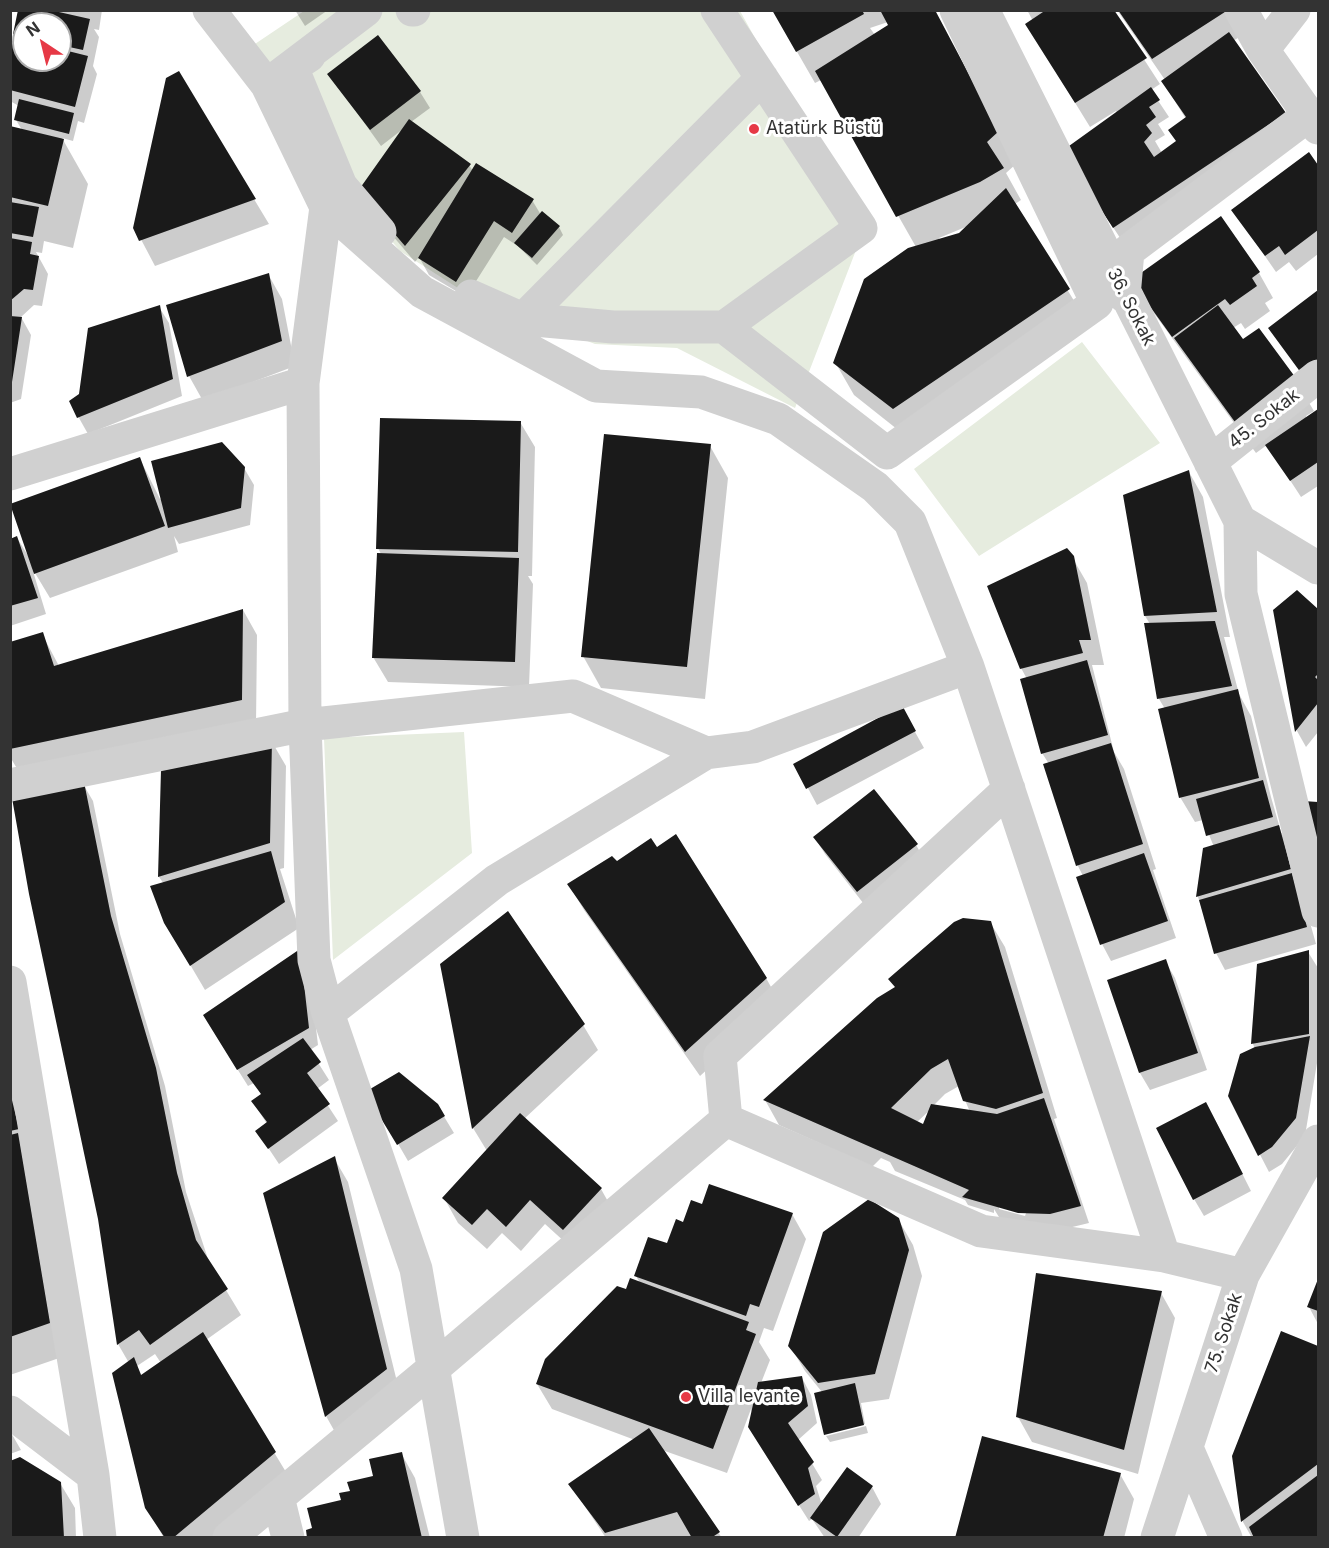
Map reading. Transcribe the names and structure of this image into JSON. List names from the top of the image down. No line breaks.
{"streets":{"street":["36. Sokak","45. Sokak","75. Sokak"]},"crossings":[["36. Sokak","45. Sokak"]],"places":["Atatürk Büstü","Villa levante"],"north":"top left"}
